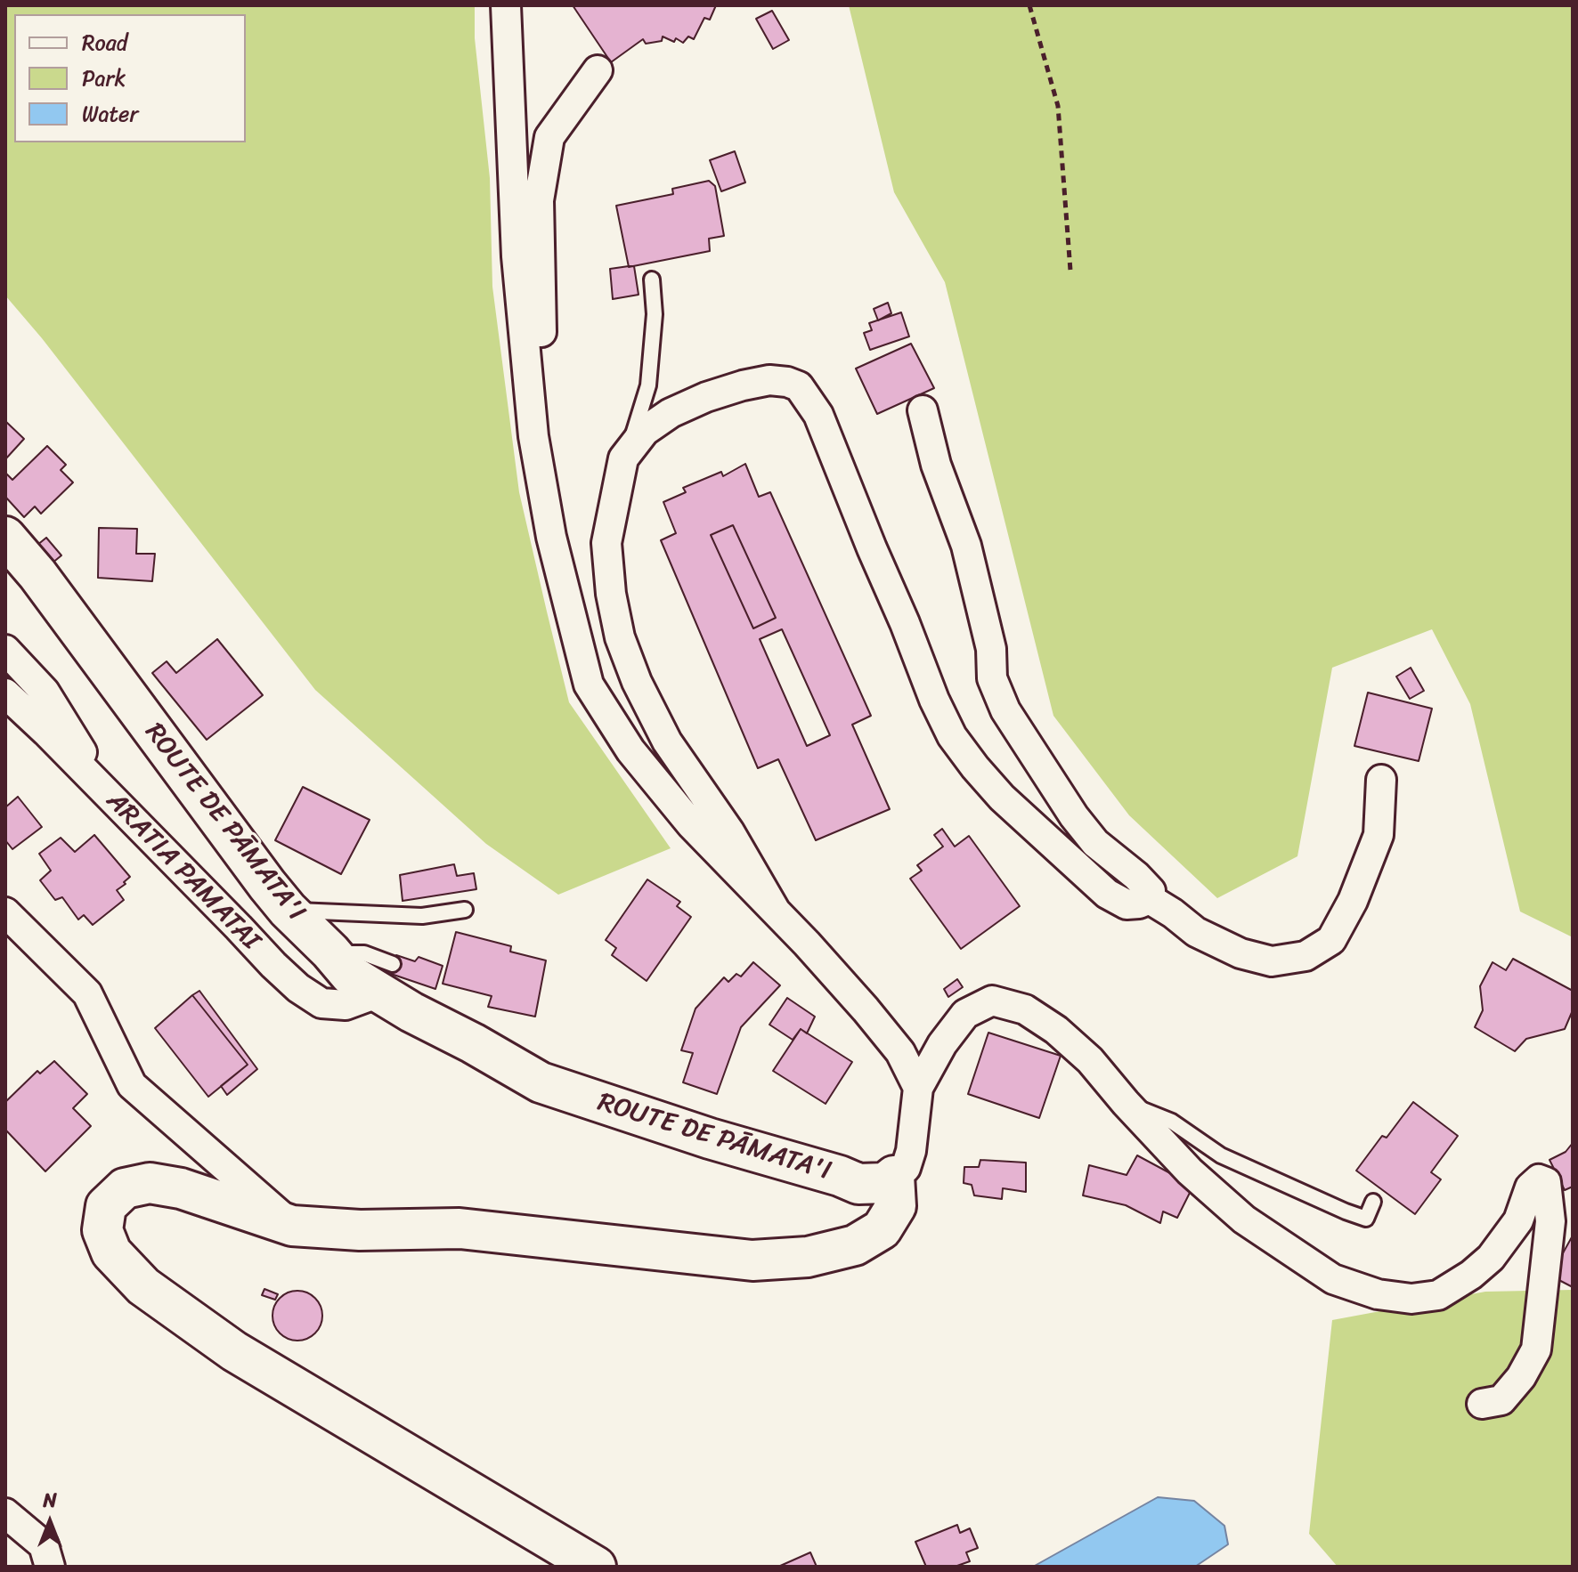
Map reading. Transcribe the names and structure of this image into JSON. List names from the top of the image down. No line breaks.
{"streets":{"street":["ROUTE DE PĀMATA'I","ARATIA PAMATAI"]},"crossings":[["ROUTE DE PĀMATA'I","ARATIA PAMATAI"]],"legend":["Road","Park","Water"],"north":"top"}
